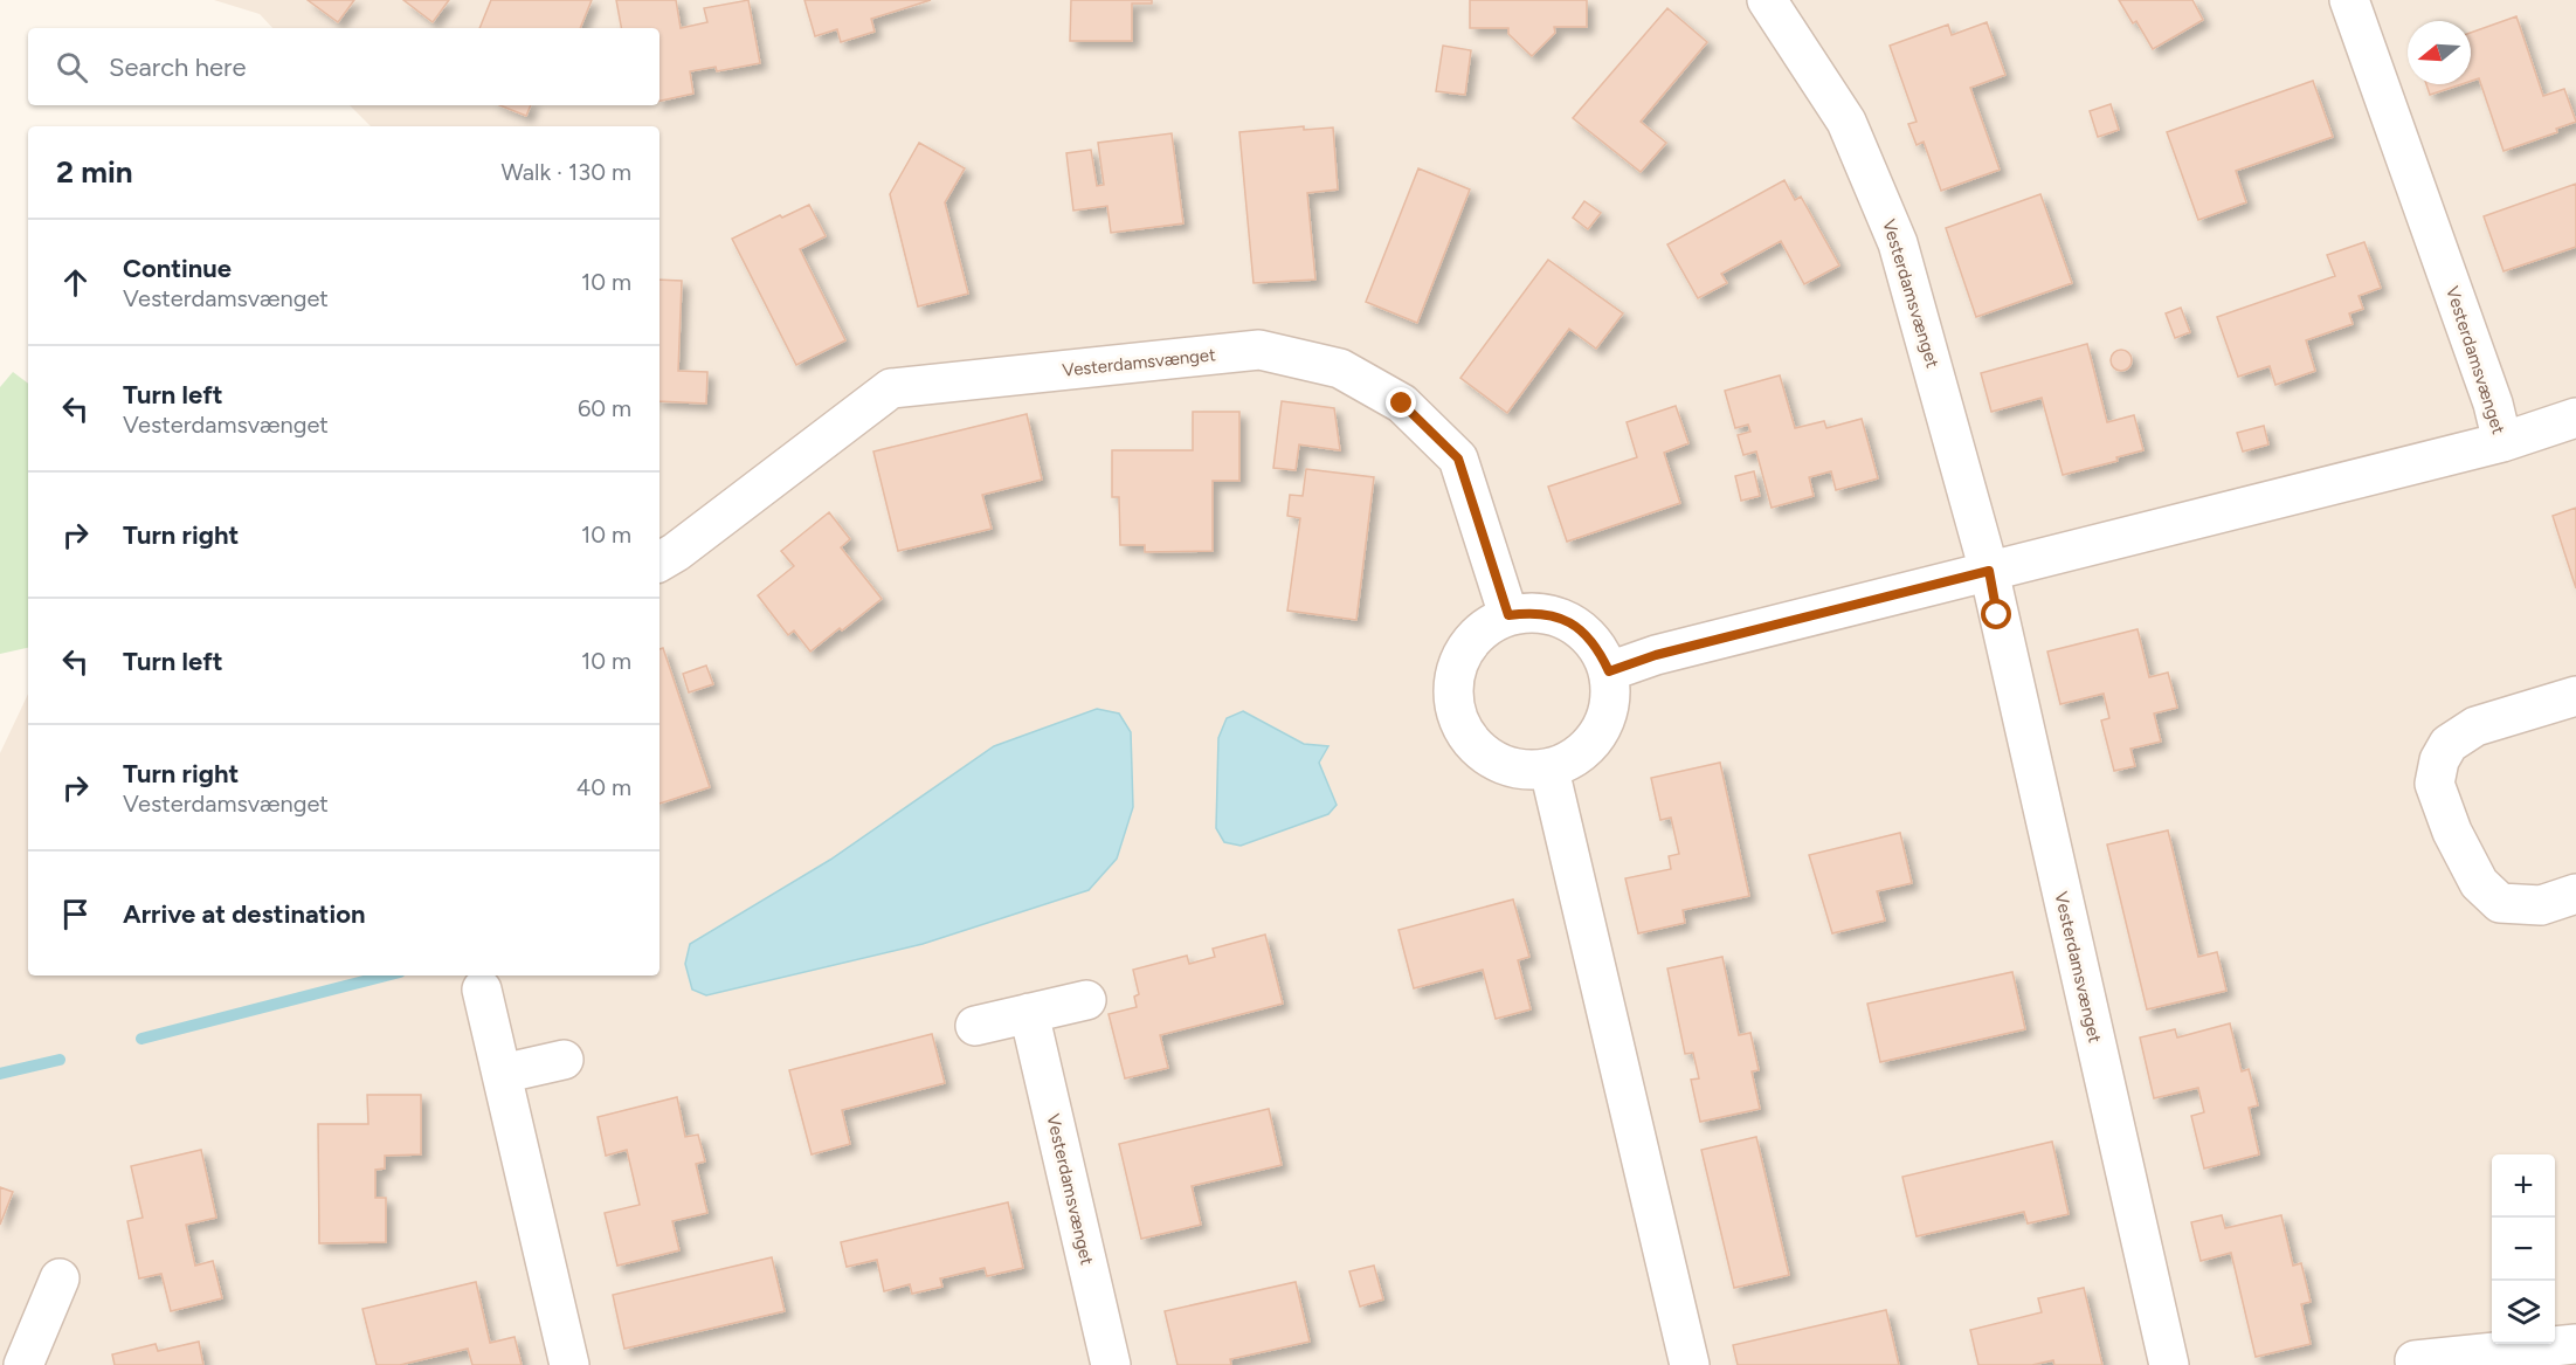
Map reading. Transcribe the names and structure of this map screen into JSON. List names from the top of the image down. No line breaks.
{"streets":{"street":["Vesterdamsvænget"]},"north":"left","page":{"search":"Search here","heading":["2 min","Walk · 130 m"],"list":[["Continue","Vesterdamsvænget","10 m"],["Turn left","Vesterdamsvænget","60 m"],["Turn right","10 m"],["Turn left","10 m"],["Turn right","Vesterdamsvænget","40 m"],"Arrive at destination"],"map_buttons":["+","−"]}}
